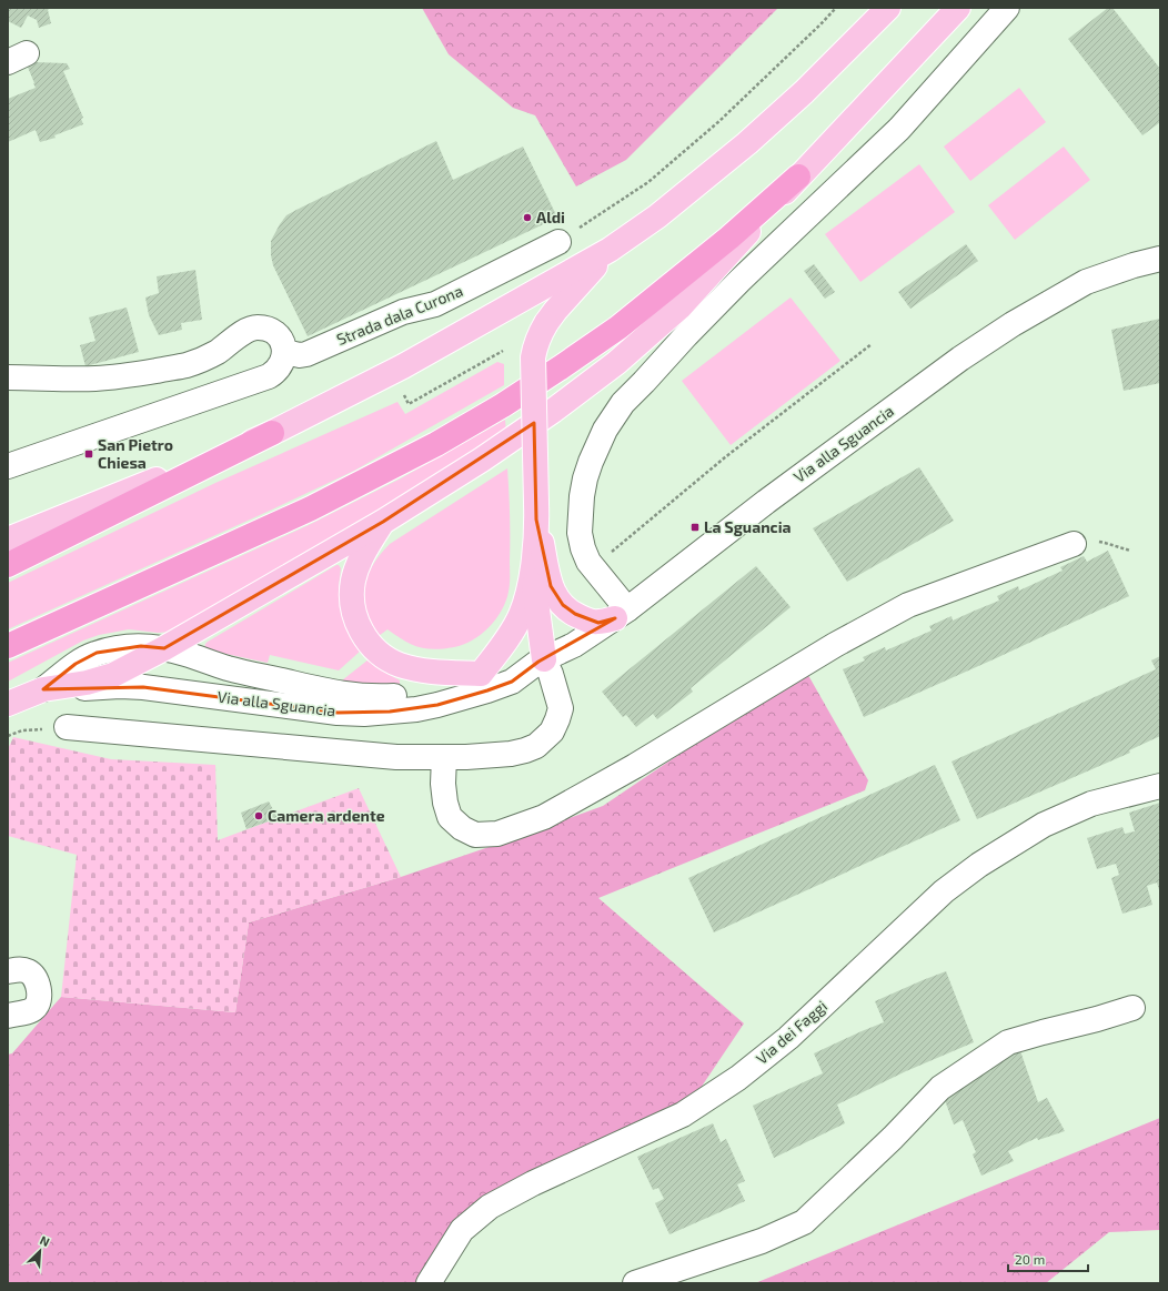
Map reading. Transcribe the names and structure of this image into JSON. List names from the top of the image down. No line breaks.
{"streets":{"main road":["Via alla Sguancia"],"street":["Strada dala Curona","Via dei Faggi"]},"places":{"other":["Aldi","Camera ardente"],"transit":["San Pietro Chiesa","La Sguancia"]},"scale_bar":"20 m","north":"top right"}
